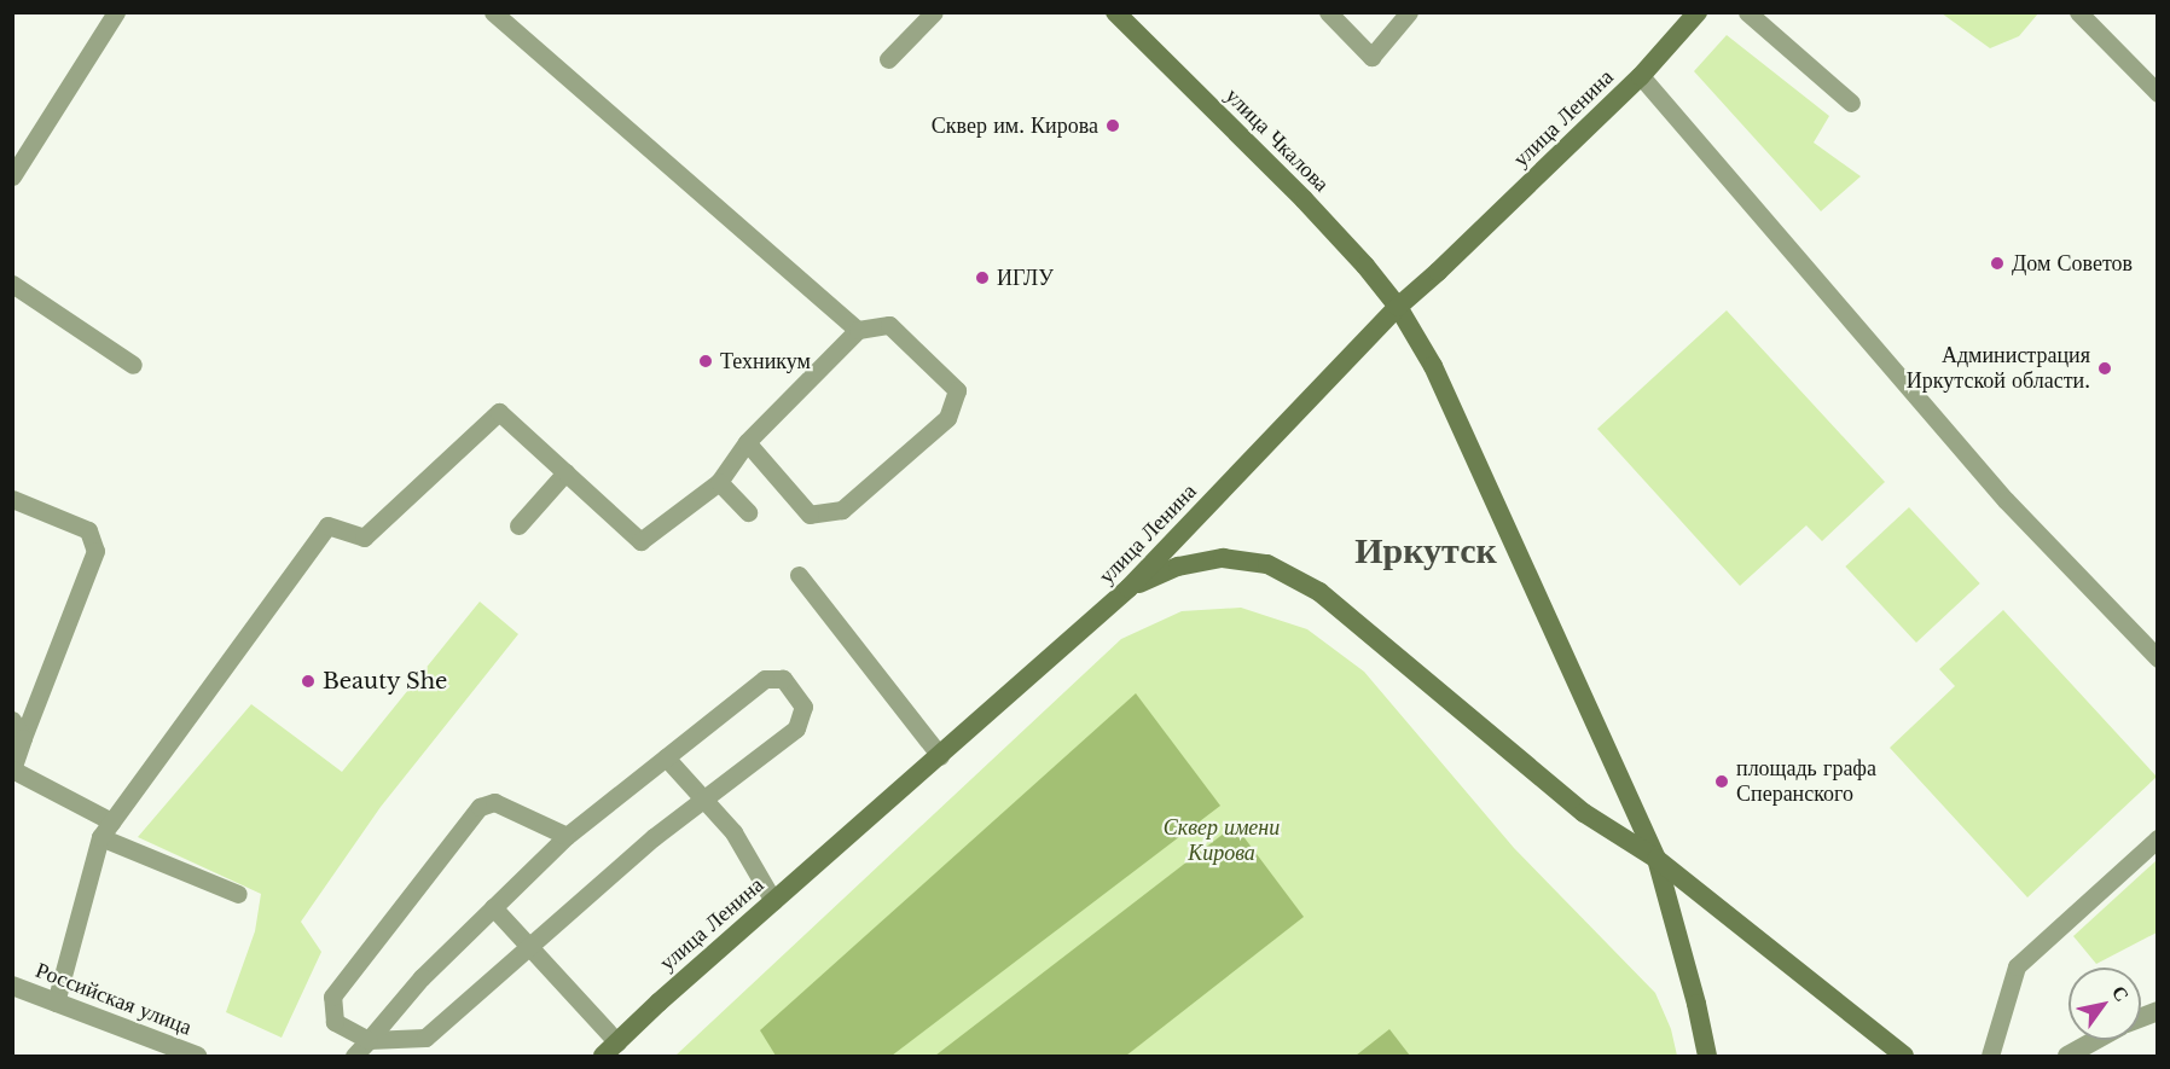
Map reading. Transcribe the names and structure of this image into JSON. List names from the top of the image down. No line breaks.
{"streets":{"main road":["улица Ленина","улица Чкалова"],"street":["Российская улица"]},"crossings":[["улица Ленина","улица Чкалова"]],"districts":["Иркутск"],"parks":["Сквер имени Кирова"],"places":["Сквер им. Кирова","Дом Советов","ИГЛУ","Техникум","Администрация Иркутской области.","Beauty She","площадь графа Сперанского"],"north":"top right"}
